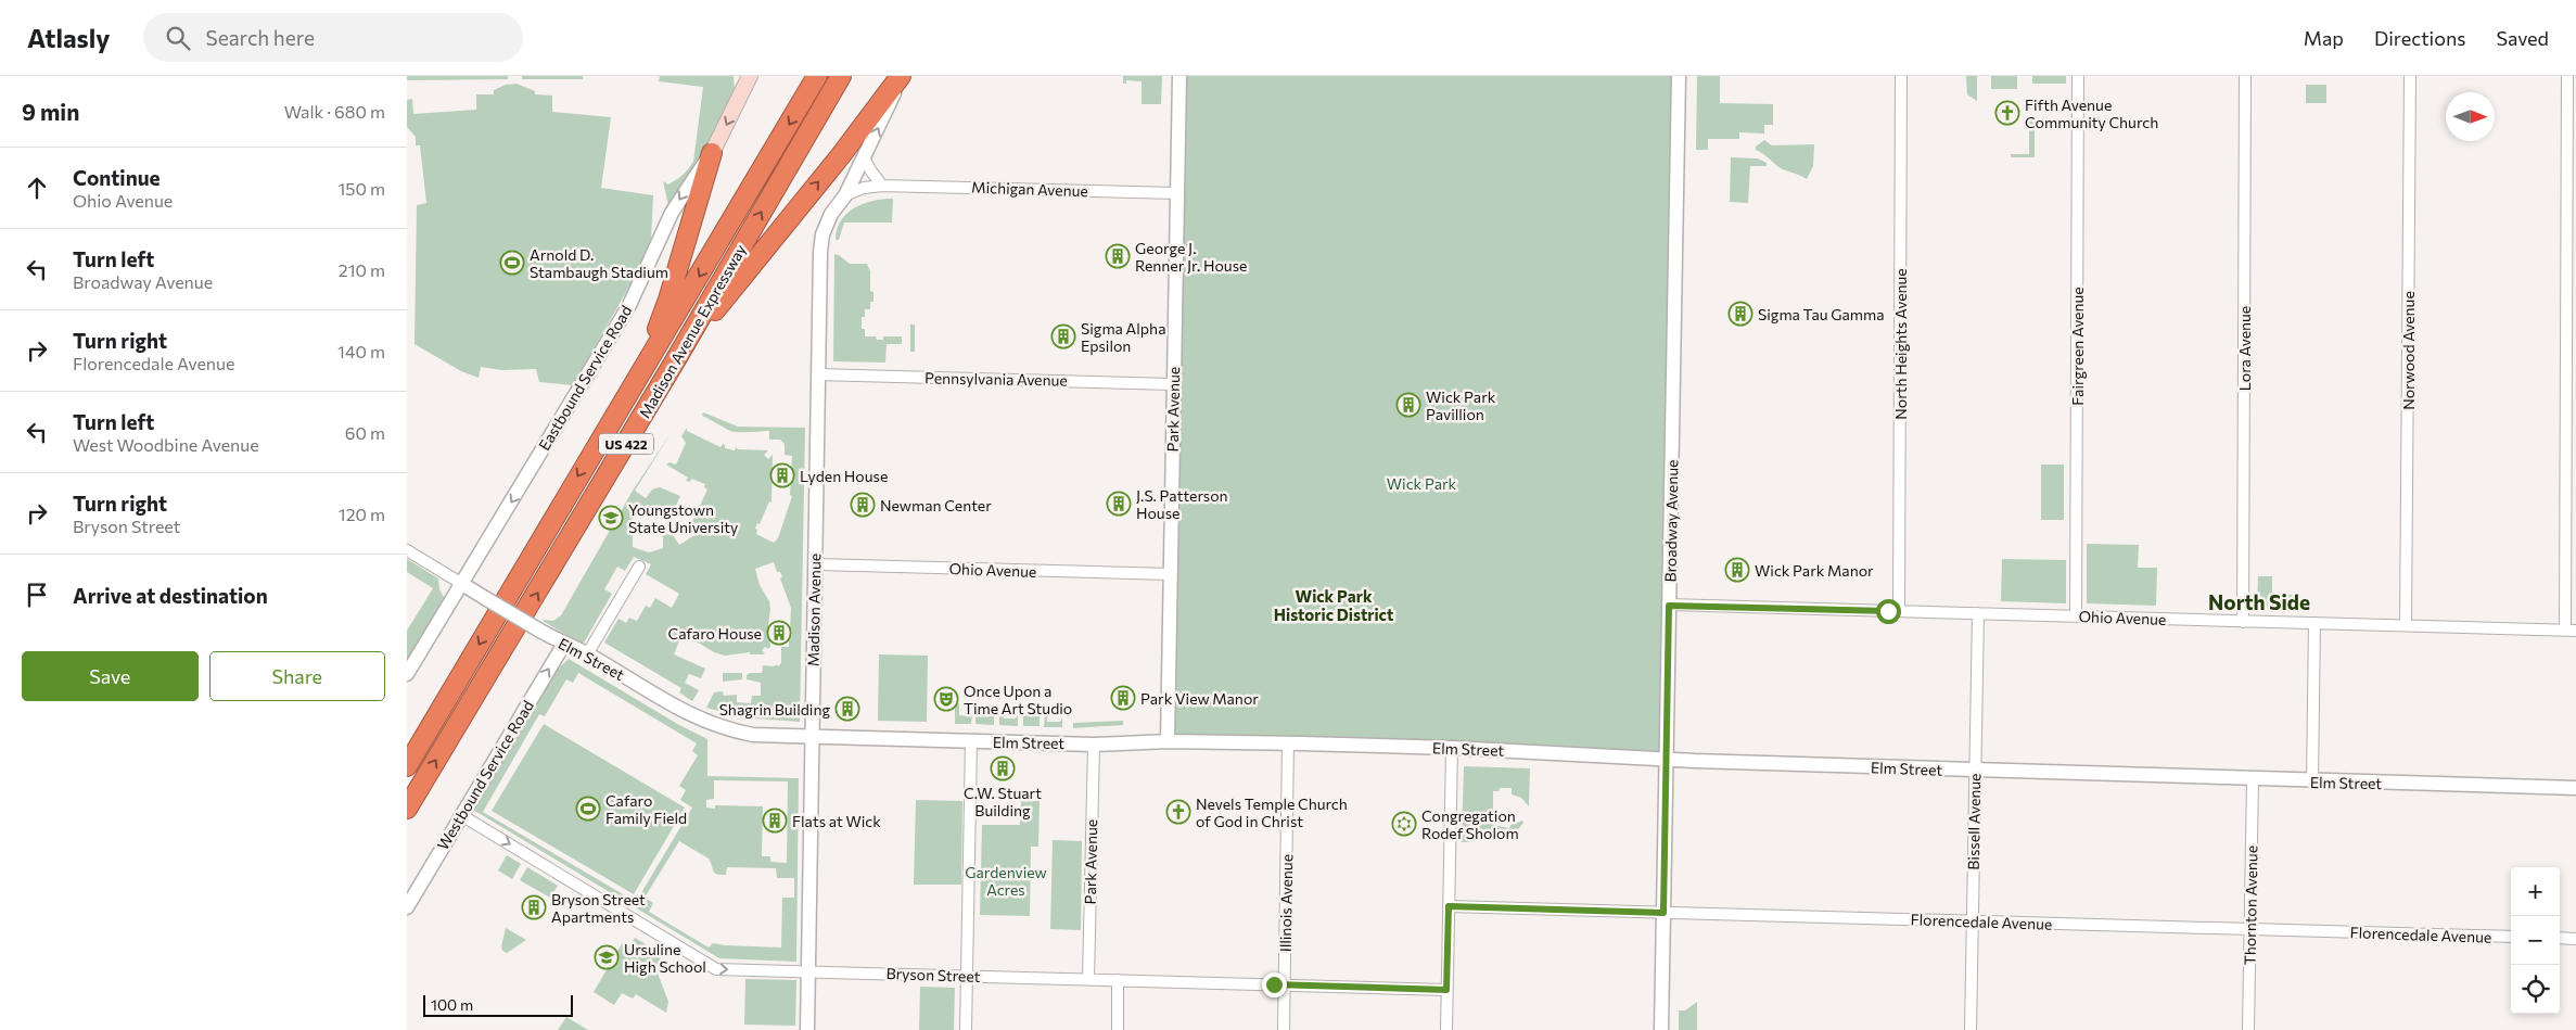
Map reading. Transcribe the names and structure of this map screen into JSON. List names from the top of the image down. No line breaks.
{"streets":{"highway":["Madison Avenue Expressway","US 422"],"main road":["Eastbound Service Road"],"street":["Michigan Avenue","North Heights Avenue","Fairgreen Avenue","Lora Avenue","Norwood Avenue","Pennsylvania Avenue","Park Avenue","Broadway Avenue","Ohio Avenue","Madison Avenue","Elm Street","Westbound Service Road","Bissell Avenue","Illinois Avenue","Thornton Avenue","Florencedale Avenue","Bryson Street"]},"crossings":[["Michigan Avenue","Park Avenue"],["Michigan Avenue","Madison Avenue"],["North Heights Avenue","Ohio Avenue"],["Fairgreen Avenue","Ohio Avenue"],["Lora Avenue","Ohio Avenue"],["Norwood Avenue","Ohio Avenue"],["Eastbound Service Road","Elm Street"],["Pennsylvania Avenue","Park Avenue"],["Pennsylvania Avenue","Madison Avenue"],["Park Avenue","Ohio Avenue"],["Park Avenue","Elm Street"],["Park Avenue","Bryson Street"],["Broadway Avenue","Ohio Avenue"],["Broadway Avenue","Elm Street"],["Broadway Avenue","Florencedale Avenue"],["Ohio Avenue","Madison Avenue"],["Ohio Avenue","Bissell Avenue"],["Madison Avenue","Elm Street"],["Madison Avenue","Bryson Street"],["Elm Street","Westbound Service Road"],["Elm Street","Bissell Avenue"],["Elm Street","Illinois Avenue"],["Elm Street","Thornton Avenue"],["Westbound Service Road","Bryson Street"],["Bissell Avenue","Florencedale Avenue"],["Illinois Avenue","Bryson Street"],["Thornton Avenue","Florencedale Avenue"]],"one_way":["Eastbound Service Road","Westbound Service Road","Bryson Street"],"districts":["Wick Park Historic District","North Side"],"parks":["Wick Park","Gardenview Acres"],"places":{"church":["Fifth Avenue Community Church","Nevels Temple Church of God in Christ"],"building":["George J. Renner Jr. House","Sigma Tau Gamma","Sigma Alpha Epsilon","Wick Park Pavillion","Lyden House","J.S. Patterson House","Newman Center","Wick Park Manor","Cafaro House","Park View Manor","Shagrin Building","C.W. Stuart Building","Flats at Wick","Bryson Street Apartments"],"sports":["Arnold D. Stambaugh Stadium","Cafaro Family Field"],"school or university":["Youngstown State University","Ursuline High School"],"theatre":["Once Upon a Time Art Studio"],"synagogue":["Congregation Rodef Sholom"]},"scale_bar":"100 m","north":"right","page":{"header":"Atlasly","search":"Search here","nav":["Map","Directions","Saved"],"heading":["9 min","Walk · 680 m"],"list":[["Continue","Ohio Avenue","150 m"],["Turn left","Broadway Avenue","210 m"],["Turn right","Florencedale Avenue","140 m"],["Turn left","West Woodbine Avenue","60 m"],["Turn right","Bryson Street","120 m"],"Arrive at destination"],"buttons":["Save","Share"],"map_buttons":["+","−"],"scale":"100 m"}}
